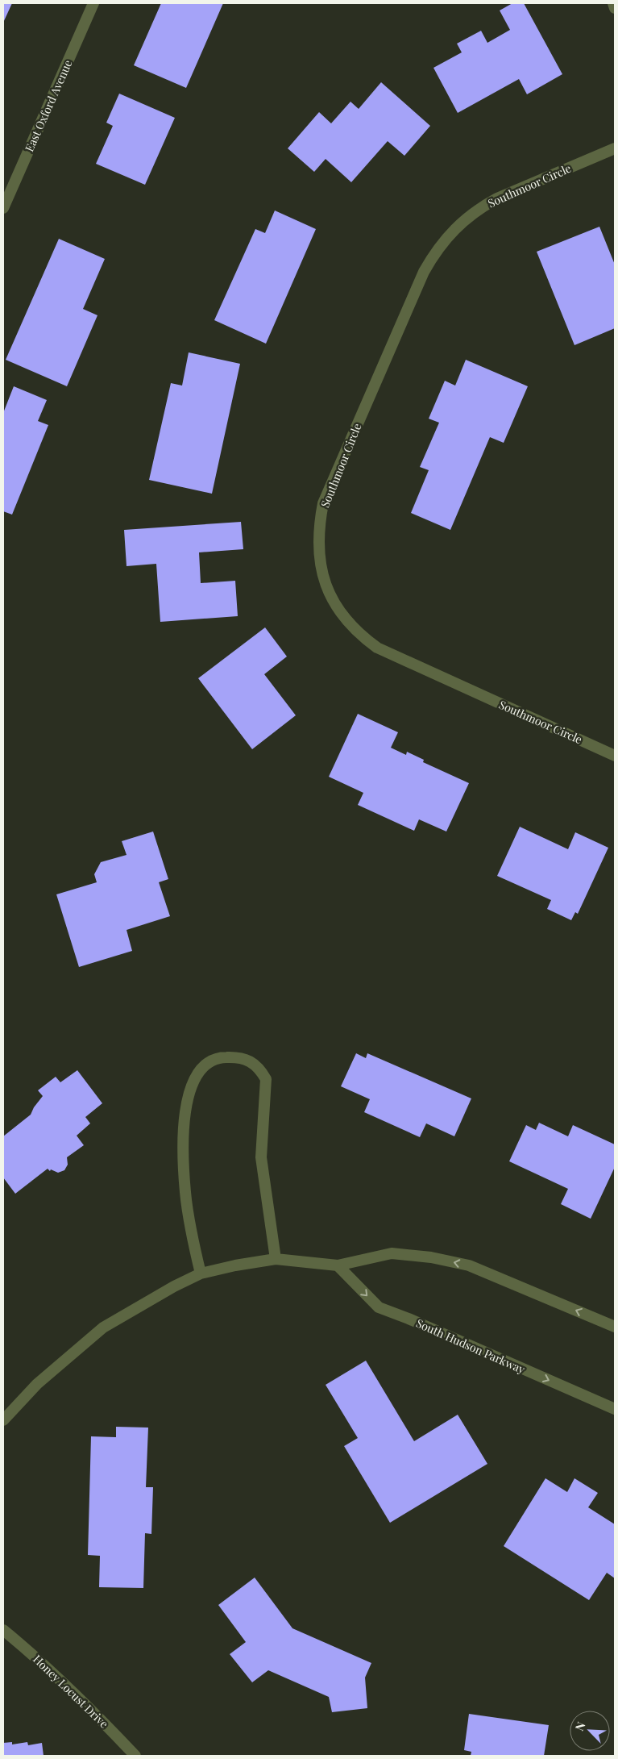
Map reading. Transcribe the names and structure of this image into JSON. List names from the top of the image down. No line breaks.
{"streets":{"street":["East Oxford Avenue","Southmoor Circle","South Hudson Parkway","Honey Locust Drive"]},"north":"top left"}
